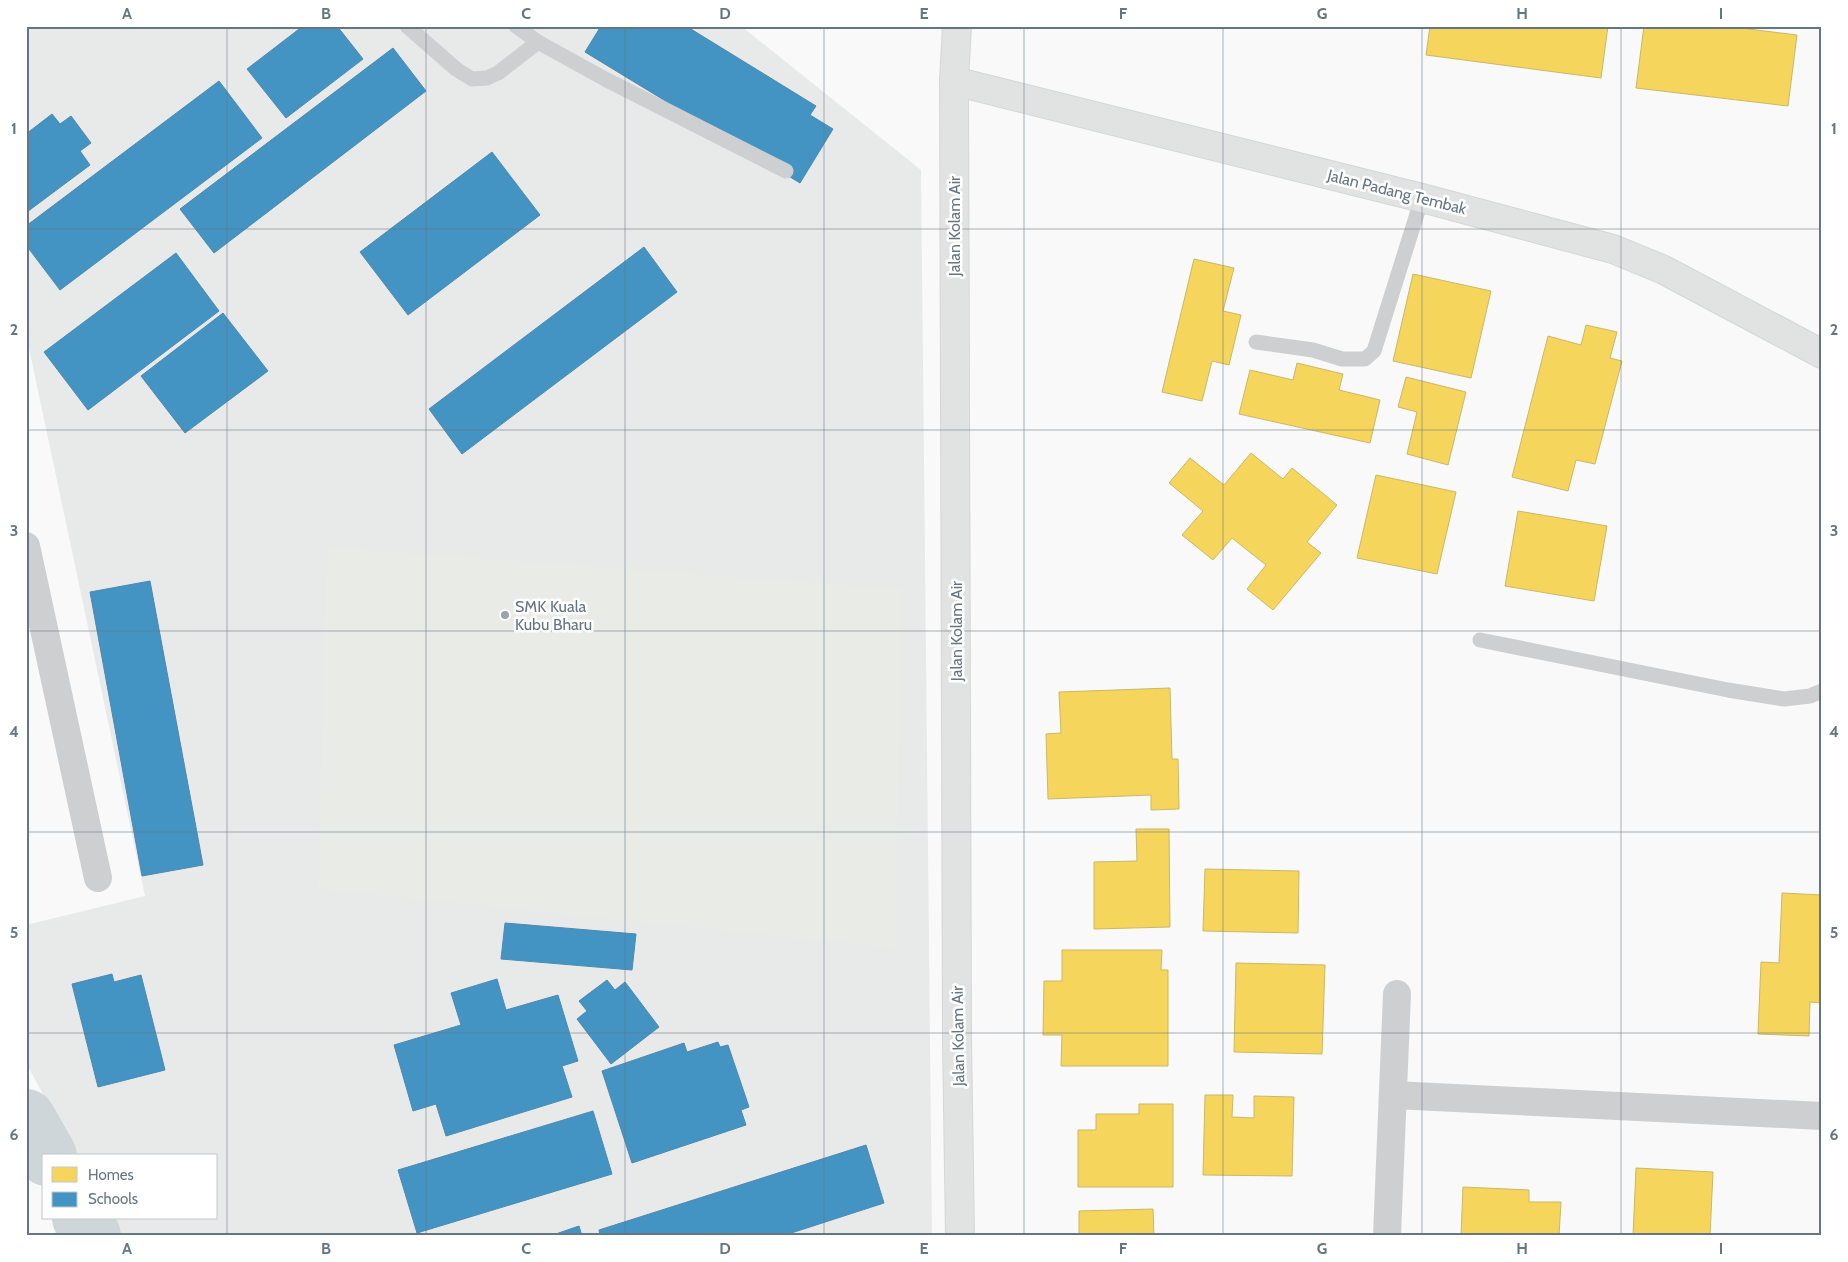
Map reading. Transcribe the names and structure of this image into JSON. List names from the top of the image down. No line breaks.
{"streets":{"street":["Jalan Padang Tembak","Jalan Kolam Air"]},"crossings":[["Jalan Padang Tembak","Jalan Kolam Air"]],"places":["SMK Kuala Kubu Bharu"],"legend":["Homes","Schools"],"grid":{"columns":["A","B","C","D","E","F","G","H","I"],"rows":["1","2","3","4","5","6"]}}
